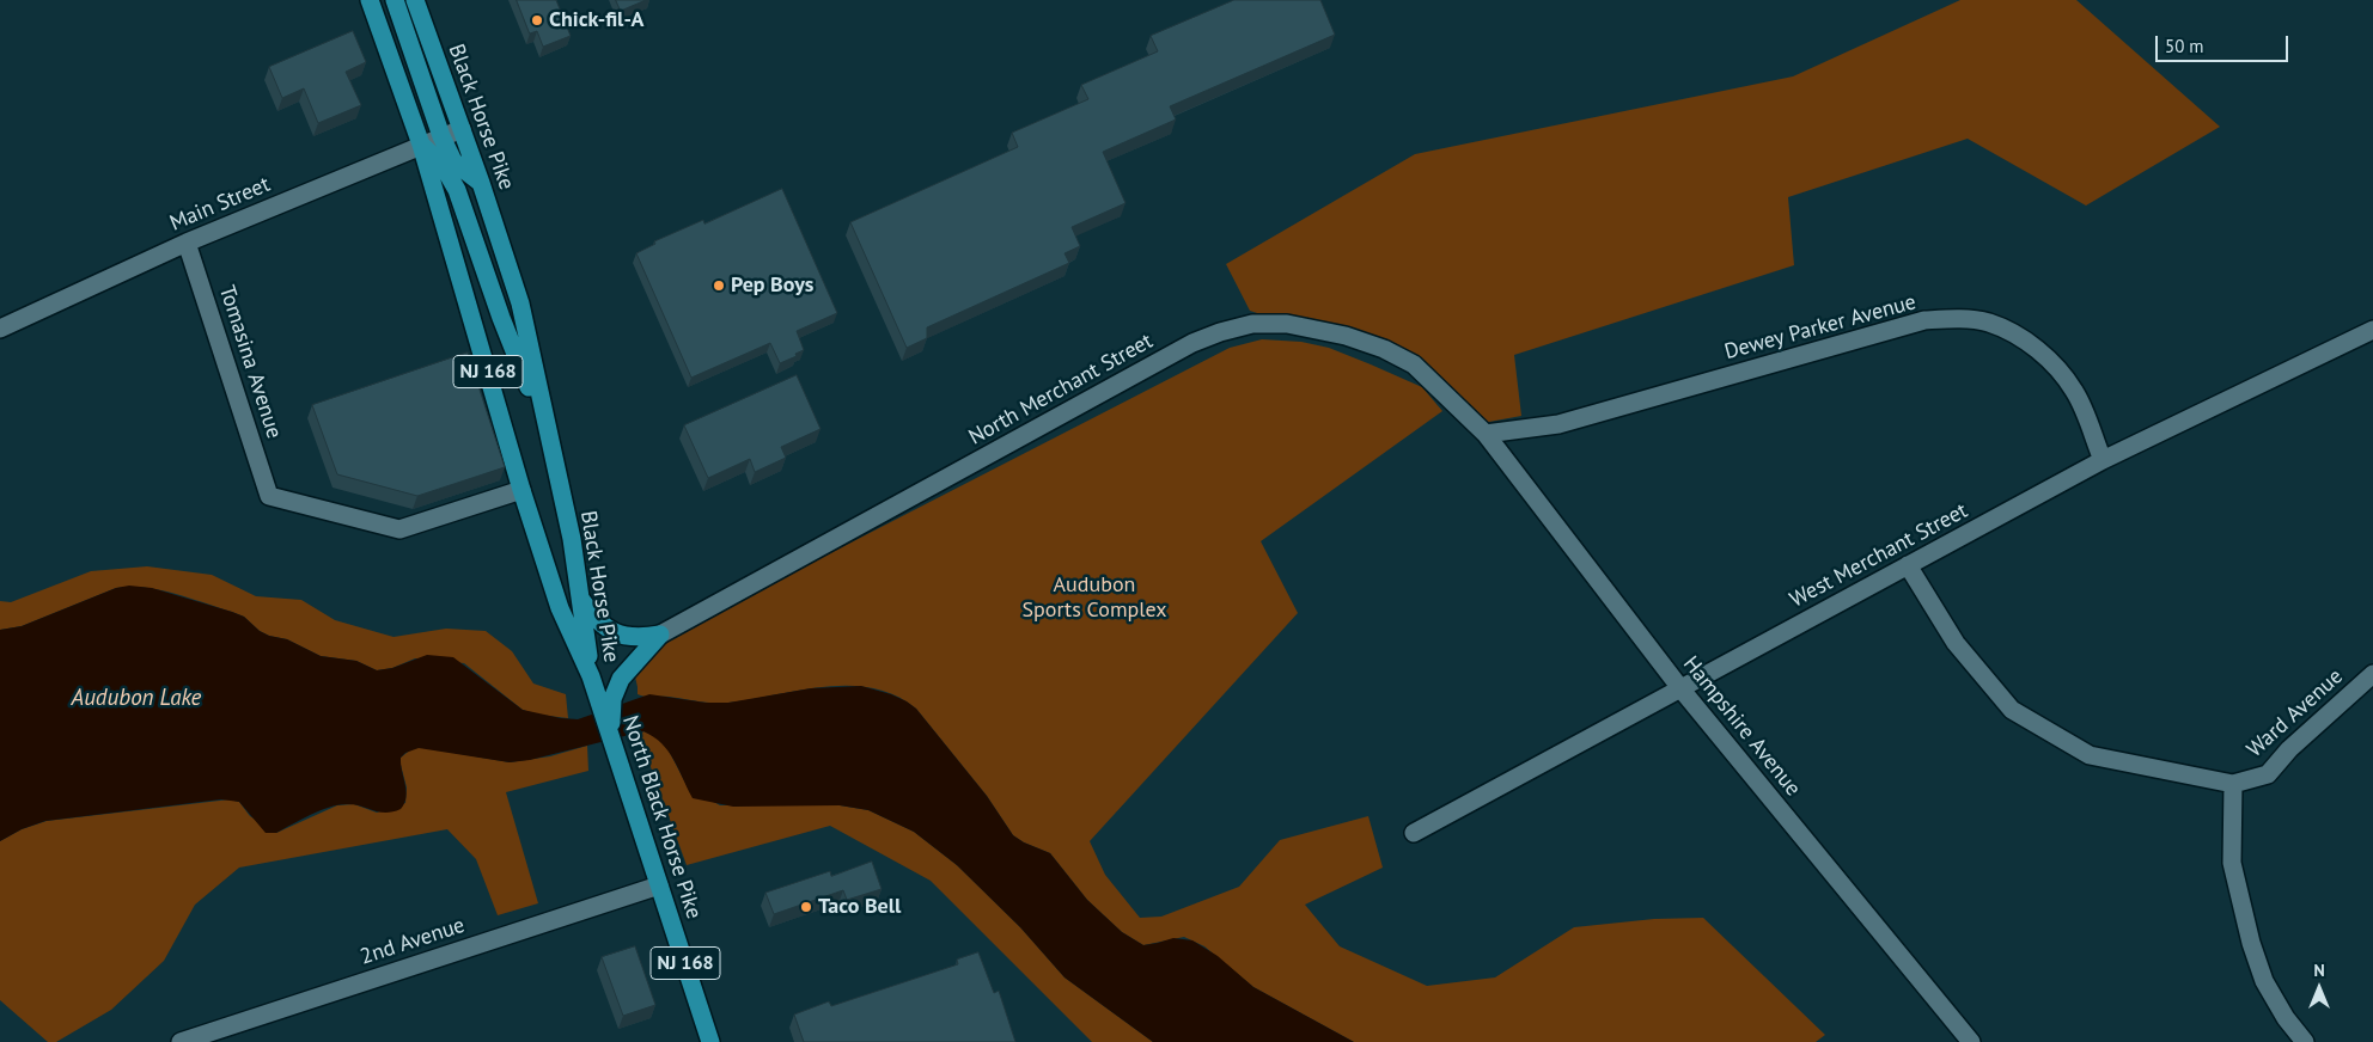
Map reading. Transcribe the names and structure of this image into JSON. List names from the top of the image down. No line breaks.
{"streets":{"main road":["Black Horse Pike","NJ 168","North Black Horse Pike"],"street":["Main Street","Dewey Parker Avenue","Tomasina Avenue","North Merchant Street","West Merchant Street","Ward Avenue","Hampshire Avenue","2nd Avenue"]},"crossings":[["Black Horse Pike","Main Street"],["Black Horse Pike","Tomasina Avenue"],["Black Horse Pike","North Black Horse Pike"],["Main Street","Tomasina Avenue"],["Dewey Parker Avenue","North Merchant Street"],["Dewey Parker Avenue","West Merchant Street"],["Dewey Parker Avenue","Hampshire Avenue"],["North Merchant Street","Hampshire Avenue"],["West Merchant Street","Hampshire Avenue"],["North Black Horse Pike","2nd Avenue"]],"water":["Audubon Lake"],"parks":["Audubon Sports Complex"],"places":["Chick-fil-A","Pep Boys","Taco Bell"],"scale_bar":"50 m","north":"top"}
